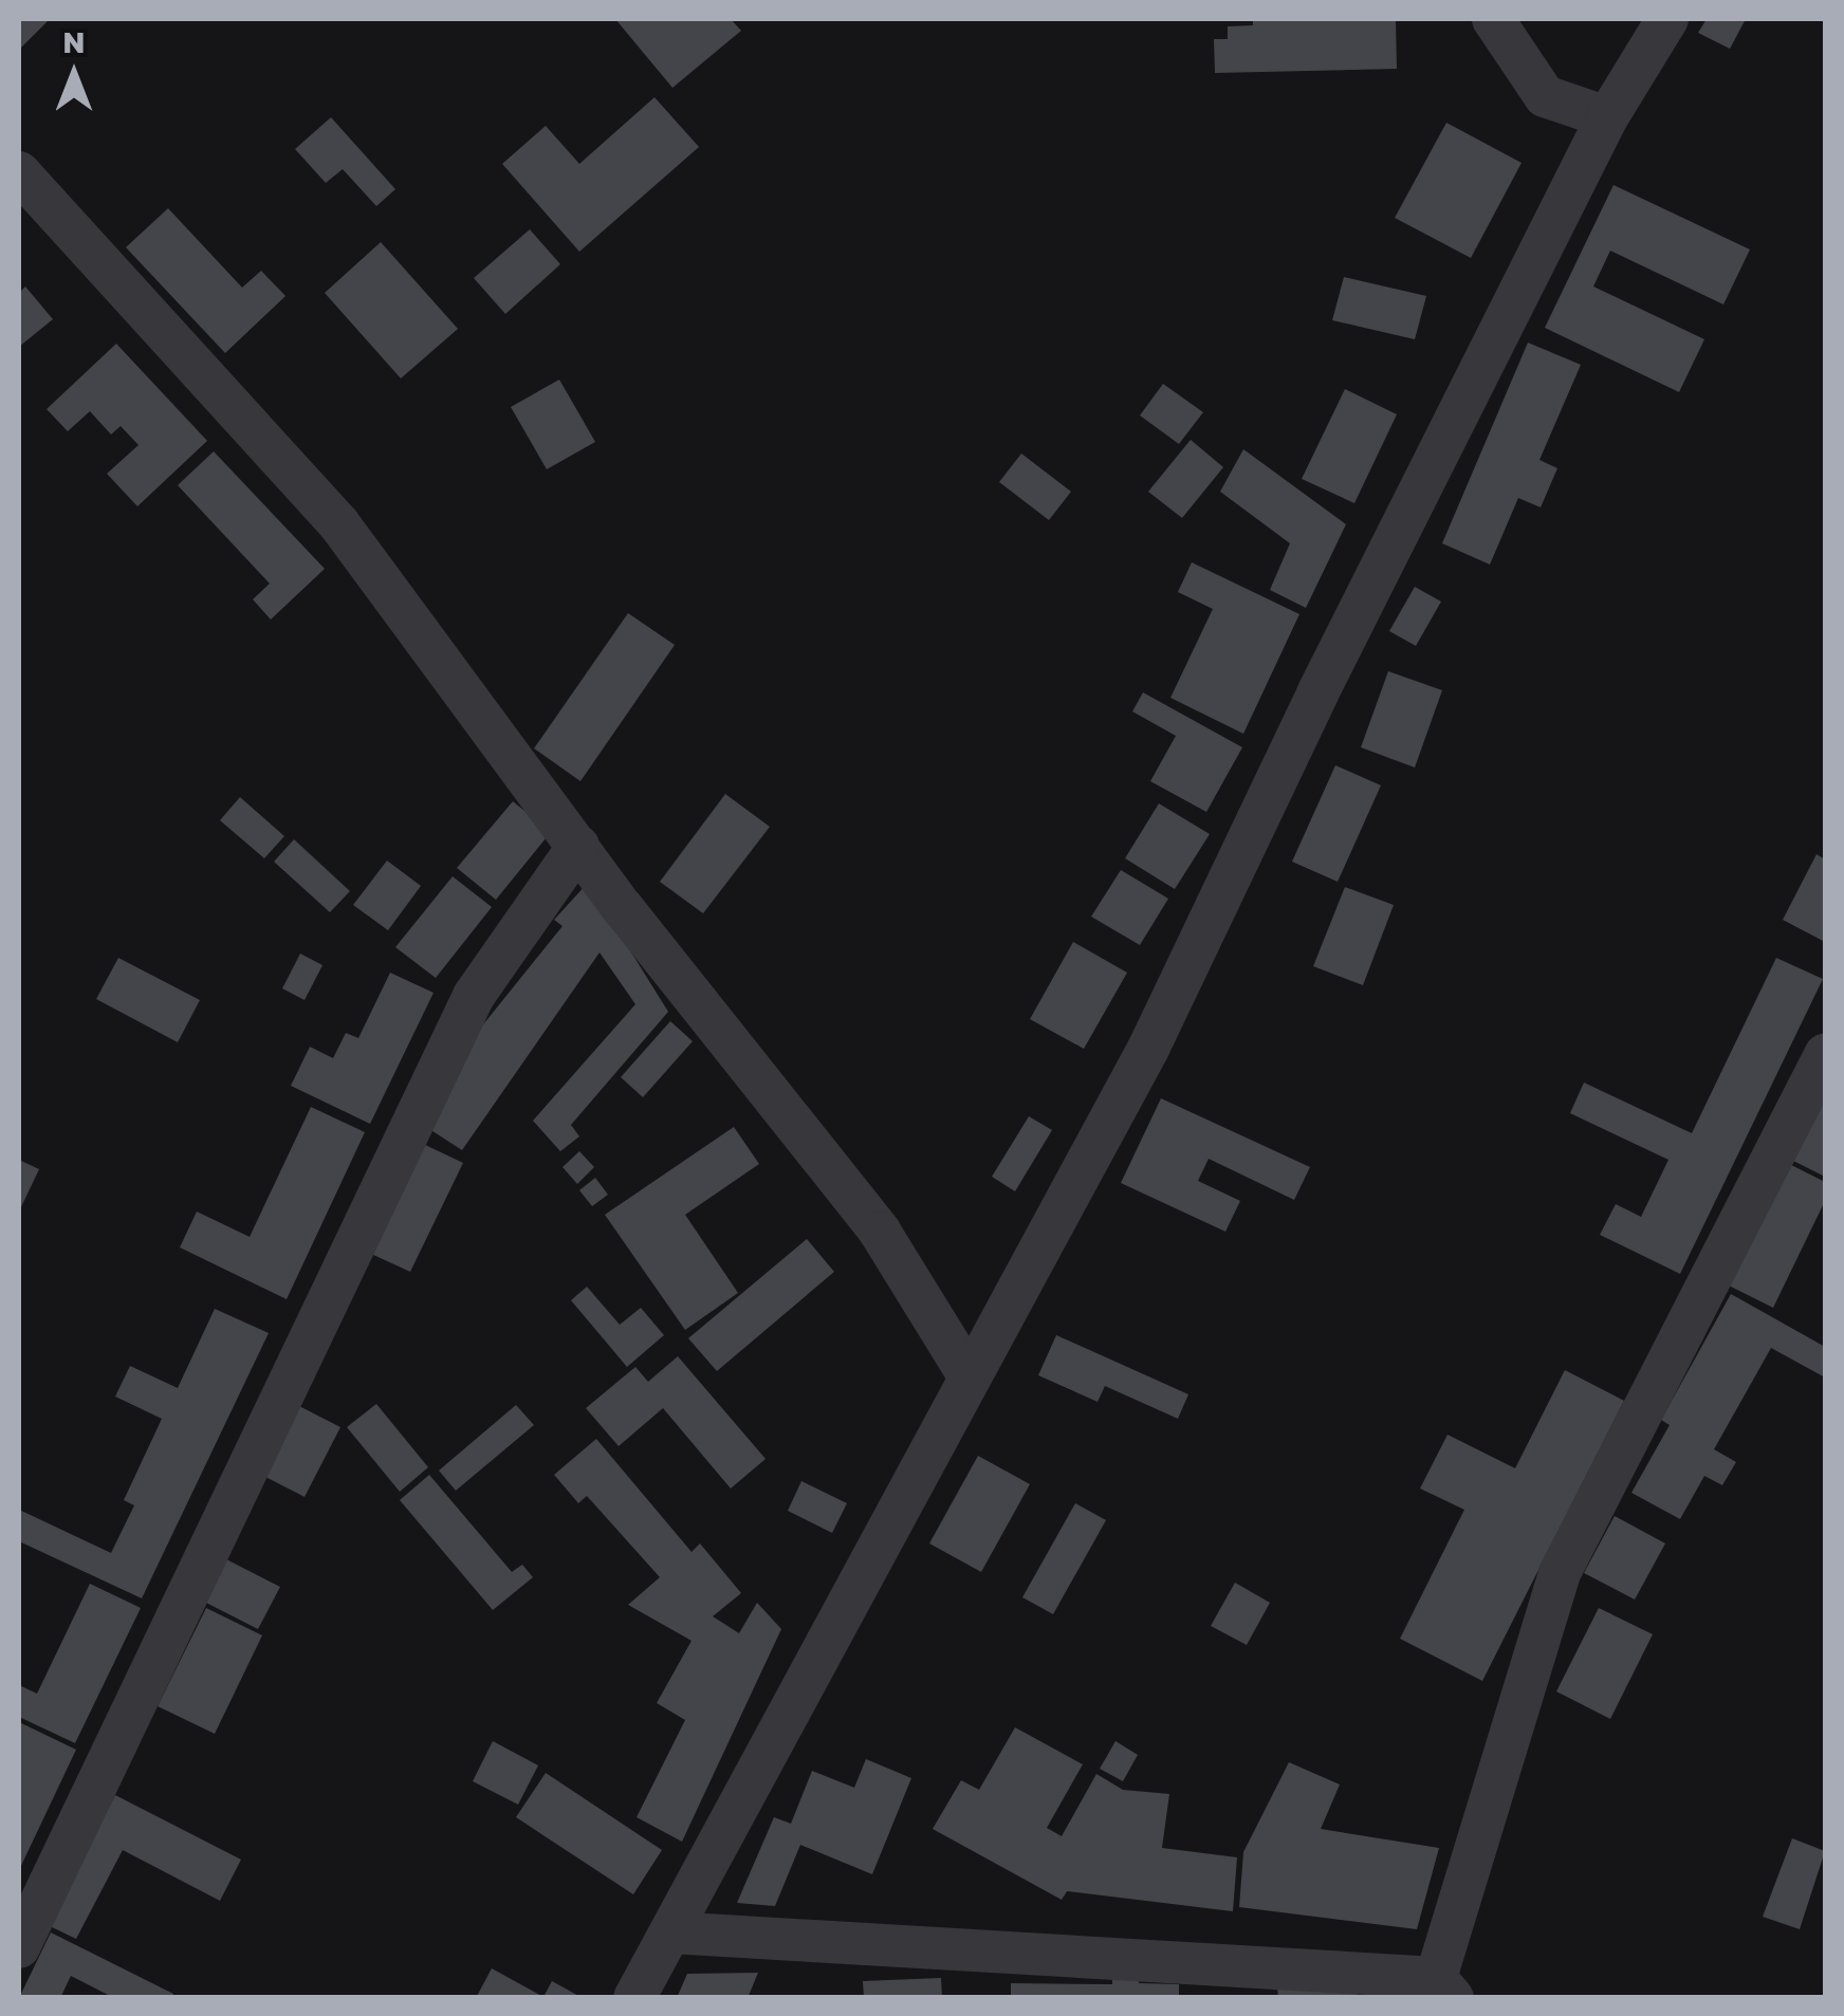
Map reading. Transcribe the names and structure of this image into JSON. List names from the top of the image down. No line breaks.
{"north":"top"}
